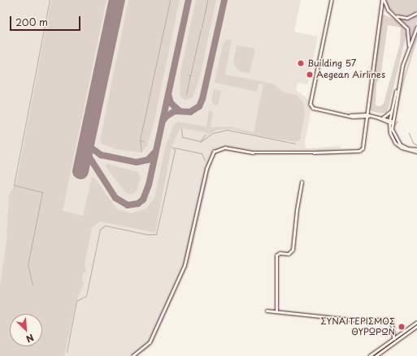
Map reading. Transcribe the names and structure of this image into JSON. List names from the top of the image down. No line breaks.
{"places":["Building 57","Aegean Airlines","ΣΥΝΑΙΤΕΡΙΣΜΟΣ ΘΥΡΩΡΩΝ"],"scale_bar":"200 m","north":"bottom right"}
